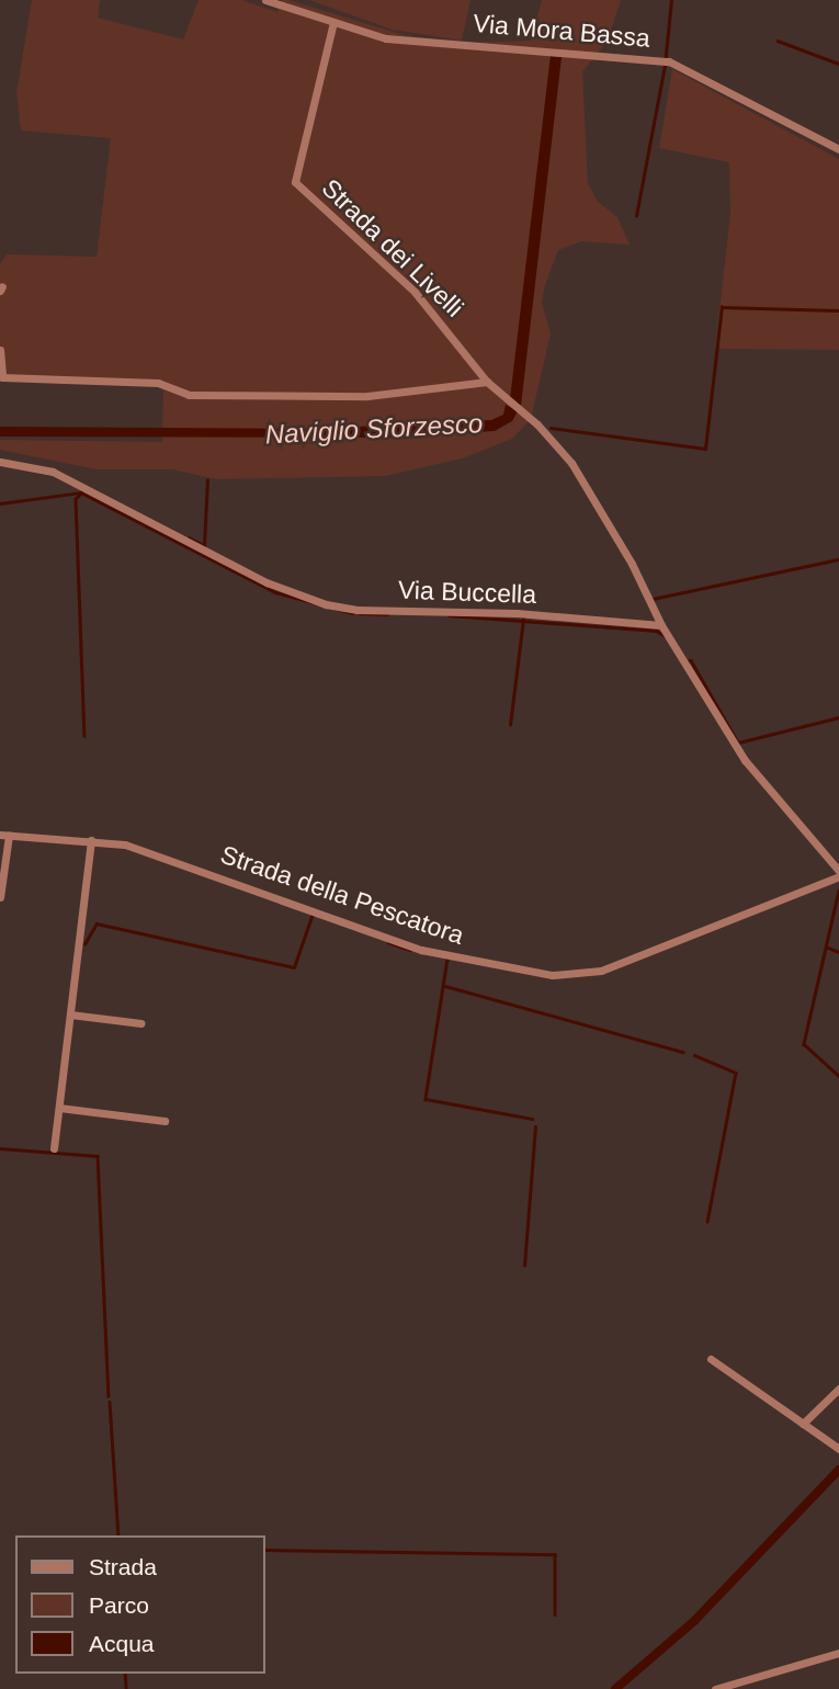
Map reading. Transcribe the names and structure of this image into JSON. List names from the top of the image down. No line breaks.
{"streets":{"street":["Via Mora Bassa","Strada dei Livelli","Via Buccella","Strada della Pescatora"]},"crossings":[["Via Mora Bassa","Strada dei Livelli"],["Strada dei Livelli","Via Buccella"]],"water":["Naviglio Sforzesco"],"legend":["Strada","Parco","Acqua"]}
